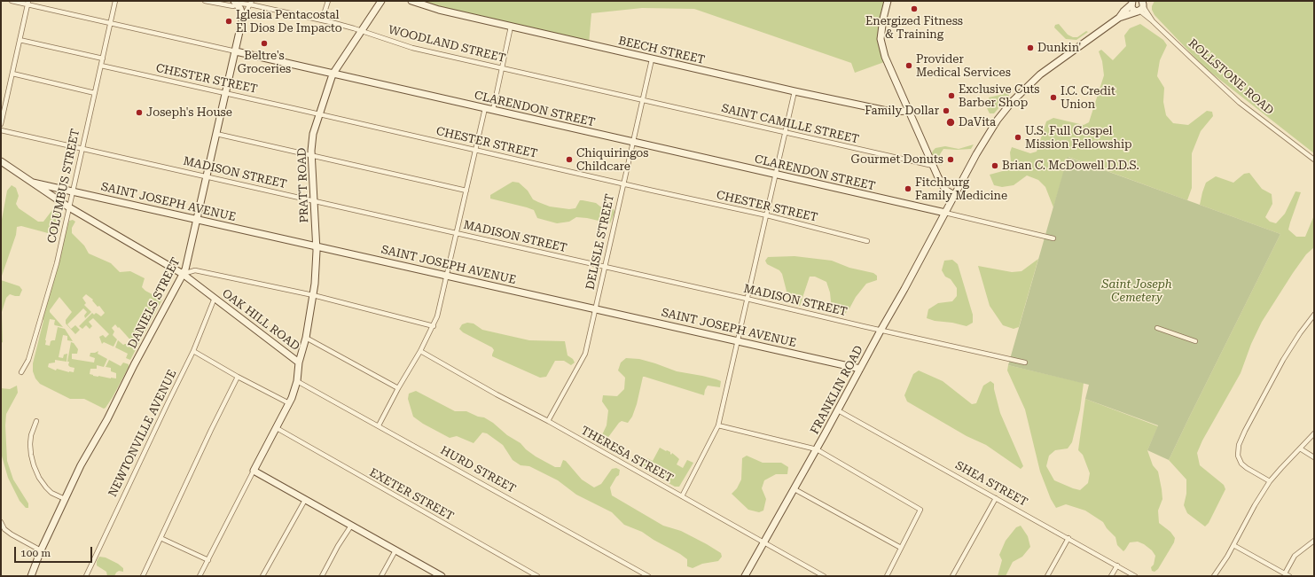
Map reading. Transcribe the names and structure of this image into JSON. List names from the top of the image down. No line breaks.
{"streets":{"street":["WOODLAND STREET","BEECH STREET","ROLLSTONE ROAD","CHESTER STREET","CLARENDON STREET","SAINT CAMILLE STREET","MADISON STREET","PRATT ROAD","COLUMBUS STREET","SAINT JOSEPH AVENUE","DELISLE STREET","DANIELS STREET","OAK HILL ROAD","FRANKLIN ROAD","NEWTONVILLE AVENUE","THERESA STREET","HURD STREET","SHEA STREET","EXETER STREET"]},"crossings":[["WOODLAND STREET","SAINT CAMILLE STREET"],["WOODLAND STREET","PRATT ROAD"],["WOODLAND STREET","DELISLE STREET"],["BEECH STREET","DELISLE STREET"],["CHESTER STREET","PRATT ROAD"],["CHESTER STREET","COLUMBUS STREET"],["CHESTER STREET","DELISLE STREET"],["CHESTER STREET","DANIELS STREET"],["CLARENDON STREET","PRATT ROAD"],["CLARENDON STREET","COLUMBUS STREET"],["CLARENDON STREET","DELISLE STREET"],["CLARENDON STREET","DANIELS STREET"],["CLARENDON STREET","FRANKLIN ROAD"],["SAINT CAMILLE STREET","DELISLE STREET"],["MADISON STREET","PRATT ROAD"],["MADISON STREET","COLUMBUS STREET"],["MADISON STREET","DELISLE STREET"],["MADISON STREET","DANIELS STREET"],["MADISON STREET","FRANKLIN ROAD"],["PRATT ROAD","SAINT JOSEPH AVENUE"],["PRATT ROAD","OAK HILL ROAD"],["COLUMBUS STREET","SAINT JOSEPH AVENUE"],["COLUMBUS STREET","OAK HILL ROAD"],["SAINT JOSEPH AVENUE","DELISLE STREET"],["SAINT JOSEPH AVENUE","DANIELS STREET"],["SAINT JOSEPH AVENUE","OAK HILL ROAD"],["SAINT JOSEPH AVENUE","FRANKLIN ROAD"],["DELISLE STREET","THERESA STREET"],["DANIELS STREET","OAK HILL ROAD"],["OAK HILL ROAD","NEWTONVILLE AVENUE"],["OAK HILL ROAD","HURD STREET"],["OAK HILL ROAD","EXETER STREET"],["FRANKLIN ROAD","THERESA STREET"],["FRANKLIN ROAD","SHEA STREET"]],"parks":["Saint Joseph Cemetery"],"places":["Energized Fitness & Training","Iglesia Pentacostal El Dios De Impacto","Beltre's Groceries","Dunkin'","Provider Medical Services","Exclusive Cuts Barber Shop","I.C. Credit Union","Family Dollar","Joseph's House","DaVita","U.S. Full Gospel Mission Fellowship","Chiquiringos Childcare","Gourmet Donuts","Brian C. McDowell D.D.S.","Fitchburg Family Medicine"],"scale_bar":"100 m"}
